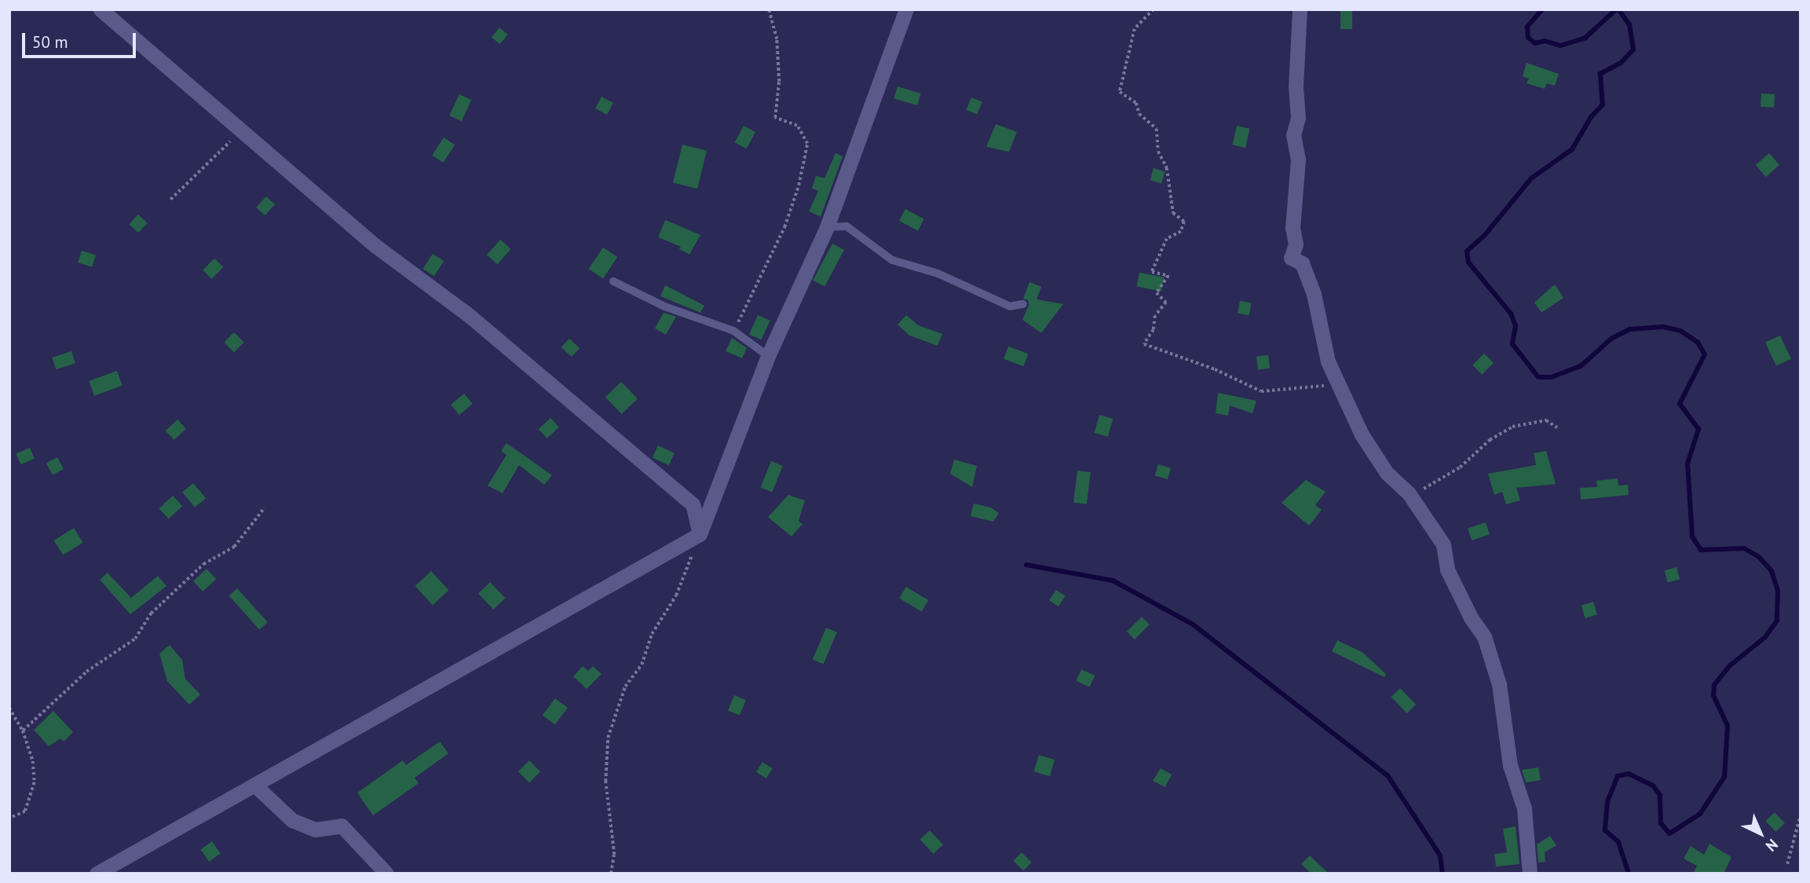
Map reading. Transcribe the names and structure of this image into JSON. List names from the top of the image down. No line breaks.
{"scale_bar":"50 m","north":"bottom right"}
